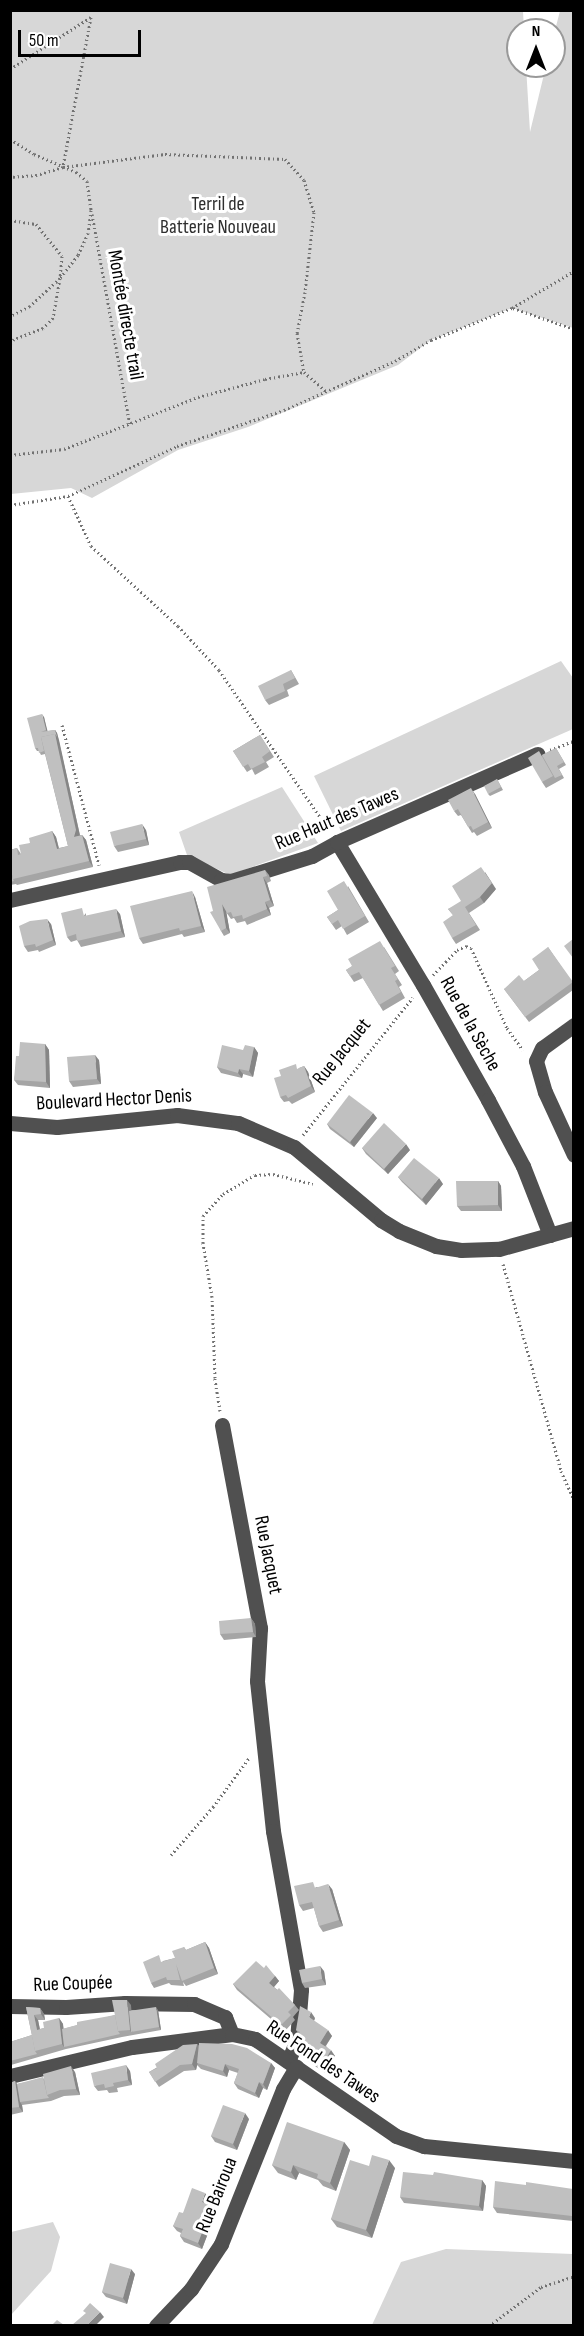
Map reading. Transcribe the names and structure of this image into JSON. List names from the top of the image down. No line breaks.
{"streets":{"street":["Rue Haut des Tawes","Rue de la Sèche","Rue Jacquet","Boulevard Hector Denis","Rue Coupée","Rue Fond des Tawes","Rue Bairoua"],"path":["Montée directe trail"]},"crossings":[["Rue Haut des Tawes","Rue de la Sèche"],["Rue de la Sèche","Rue Jacquet"],["Rue de la Sèche","Boulevard Hector Denis"],["Rue Jacquet","Boulevard Hector Denis"],["Rue Jacquet","Rue Fond des Tawes"],["Rue Jacquet","Rue Bairoua"],["Rue Coupée","Rue Fond des Tawes"],["Rue Fond des Tawes","Rue Bairoua"]],"parks":["Terril de Batterie Nouveau"],"scale_bar":"50 m","north":"top"}
